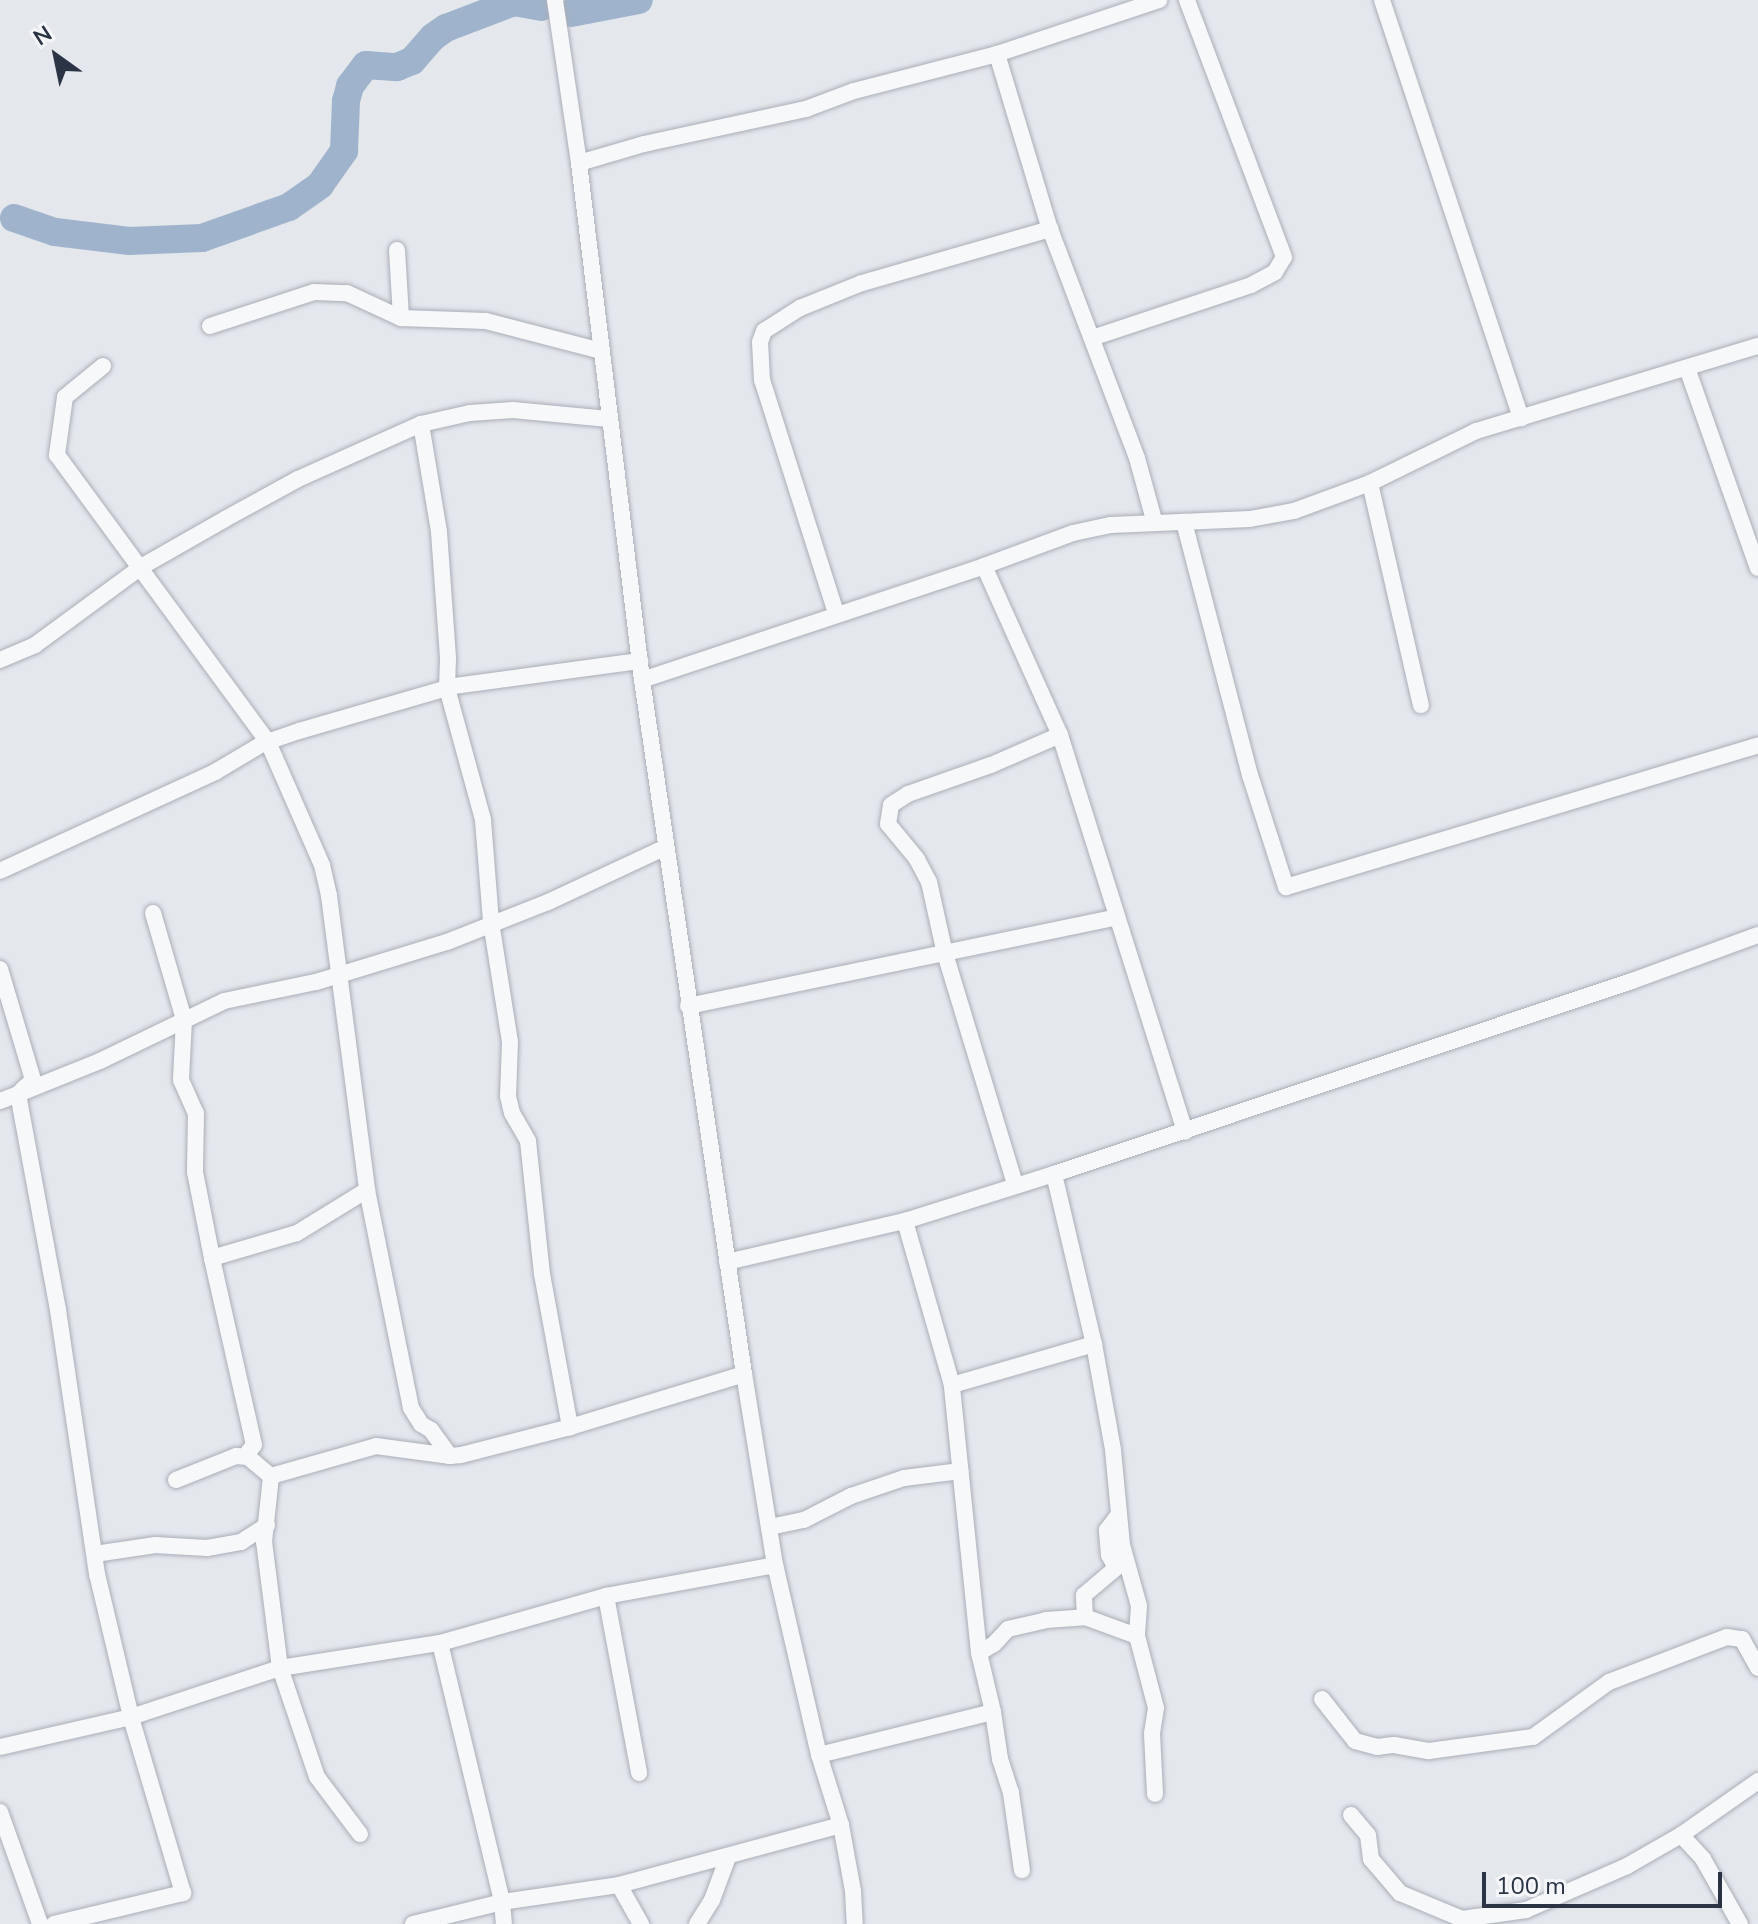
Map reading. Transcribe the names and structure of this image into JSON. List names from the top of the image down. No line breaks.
{"scale_bar":"100 m","north":"top left"}
